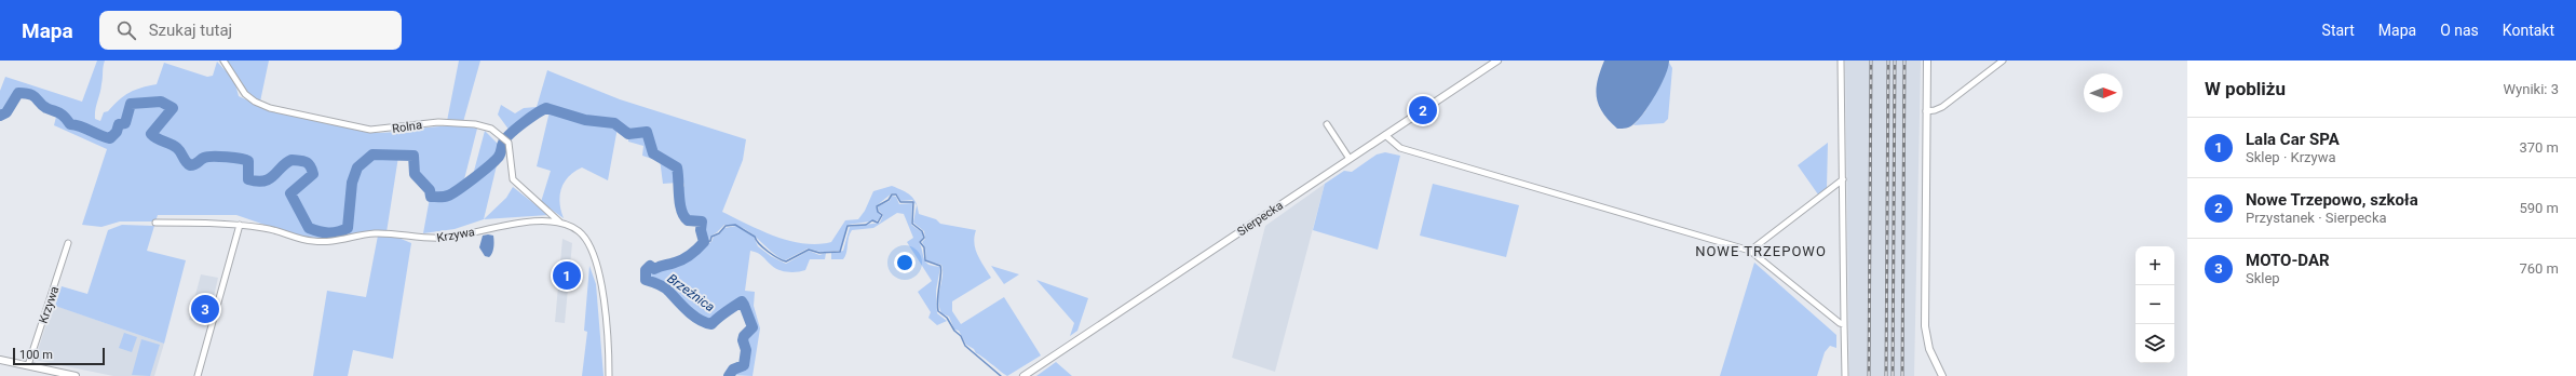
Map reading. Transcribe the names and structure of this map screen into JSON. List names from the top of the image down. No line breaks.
{"streets":{"street":["Rolna","Sierpecka","Krzywa"]},"crossings":[["Rolna","Krzywa"]],"districts":["NOWE TRZEPOWO"],"water":["Brzeźnica"],"scale_bar":"100 m","north":"right","page":{"header":"Mapa","search":"Szukaj tutaj","nav":["Start","Mapa","O nas","Kontakt"],"heading":["W pobliżu","Wyniki: 3"],"pins":["2","1","3"],"list":[{"mark":"1","name":"Lala Car SPA","note":"Sklep · Krzywa","value":"370 m"},{"mark":"2","name":"Nowe Trzepowo, szkoła","note":"Przystanek · Sierpecka","value":"590 m"},{"mark":"3","name":"MOTO-DAR","note":"Sklep","value":"760 m"}],"map_buttons":["+","−"],"scale":"100 m"}}
